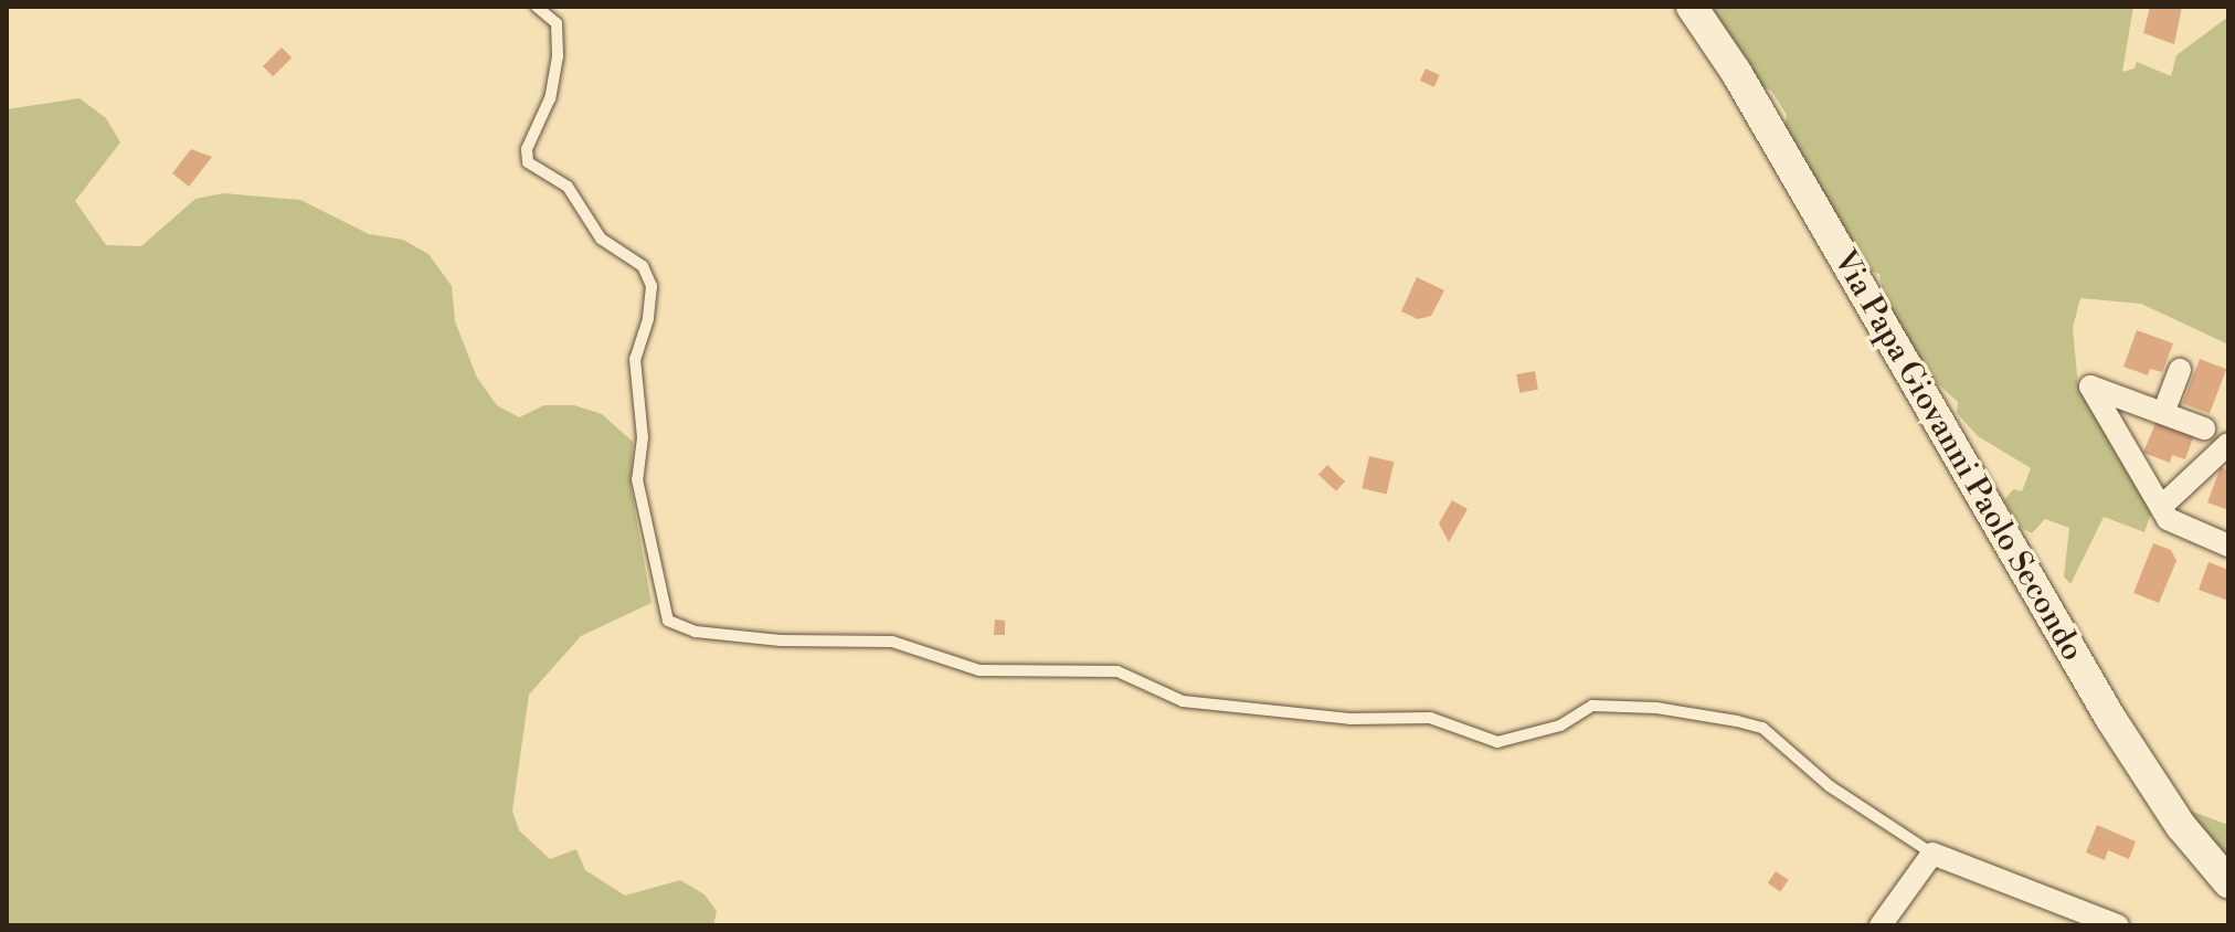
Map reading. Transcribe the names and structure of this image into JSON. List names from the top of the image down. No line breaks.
{"streets":{"main road":["Via Papa Giovanni Paolo Secondo"]}}
